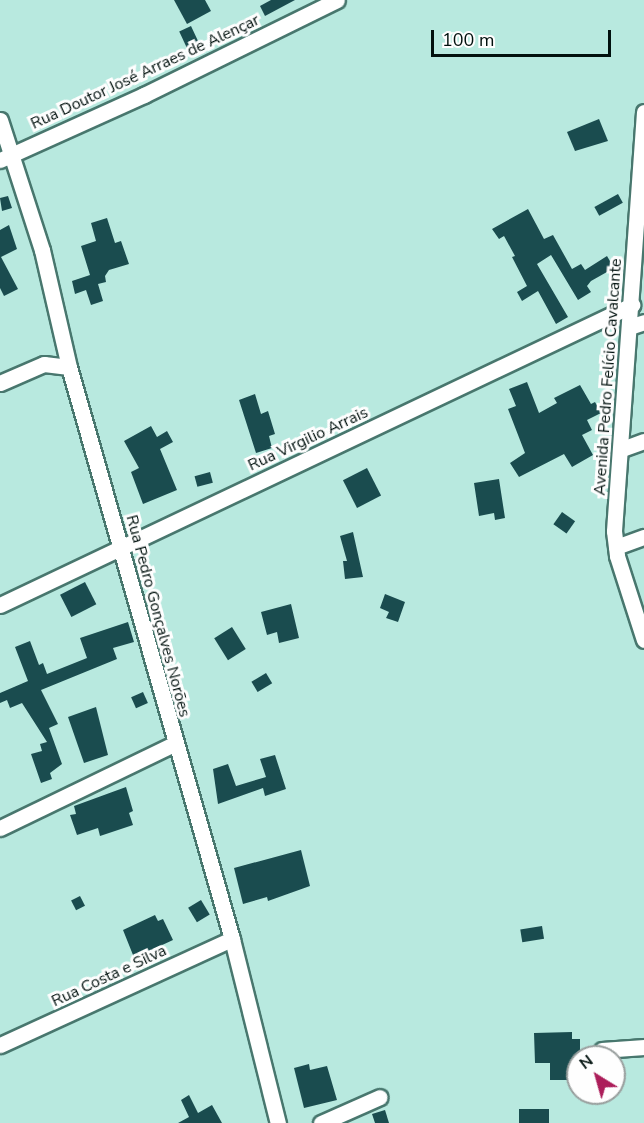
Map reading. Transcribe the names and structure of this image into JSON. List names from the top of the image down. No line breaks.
{"streets":{"street":["Rua Doutor José Arraes de Alençar","Avenida Pedro Felício Cavalcante","Rua Virgilio Arrais","Rua Pedro Gonçalves Norões","Rua Costa e Silva"]},"crossings":[["Rua Doutor José Arraes de Alençar","Rua Pedro Gonçalves Norões"],["Avenida Pedro Felício Cavalcante","Rua Virgilio Arrais"],["Rua Virgilio Arrais","Rua Pedro Gonçalves Norões"],["Rua Pedro Gonçalves Norões","Rua Costa e Silva"]],"scale_bar":"100 m","north":"top left"}
